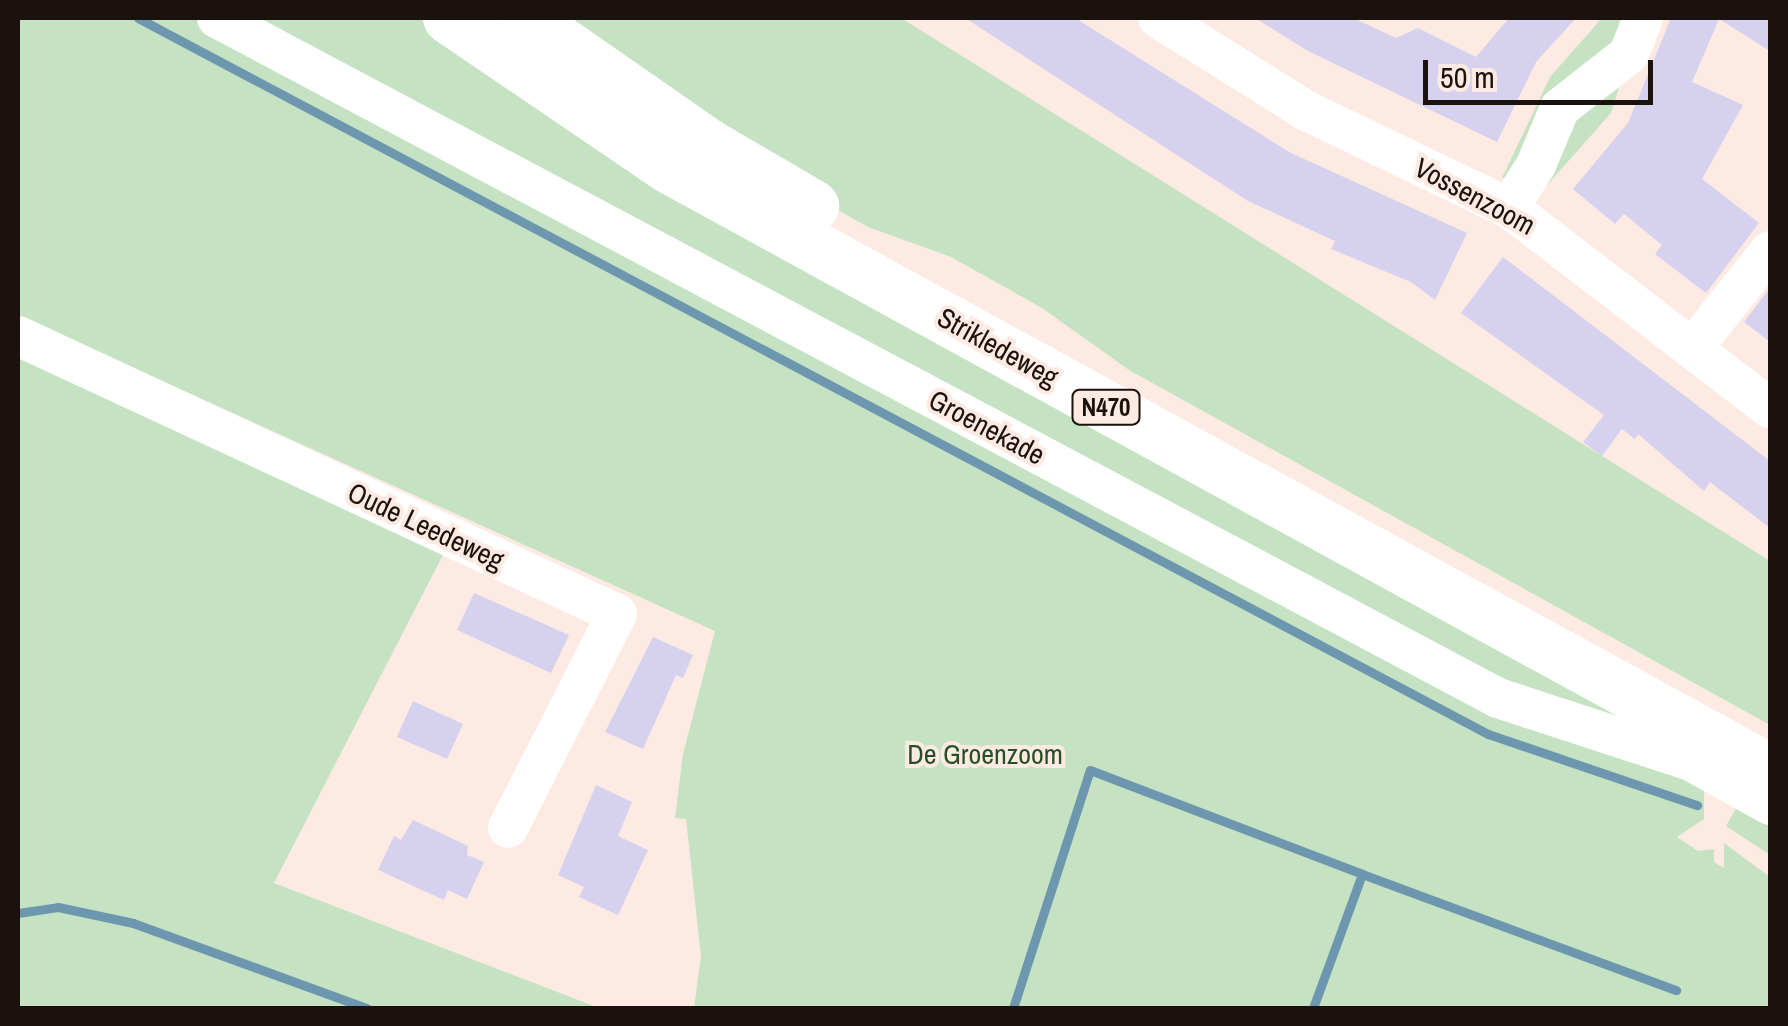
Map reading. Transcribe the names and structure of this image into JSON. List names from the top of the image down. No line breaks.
{"streets":{"main road":["Strikledeweg","N470"],"street":["Vossenzoom","Groenekade","Oude Leedeweg"]},"parks":["De Groenzoom"],"scale_bar":"50 m"}
